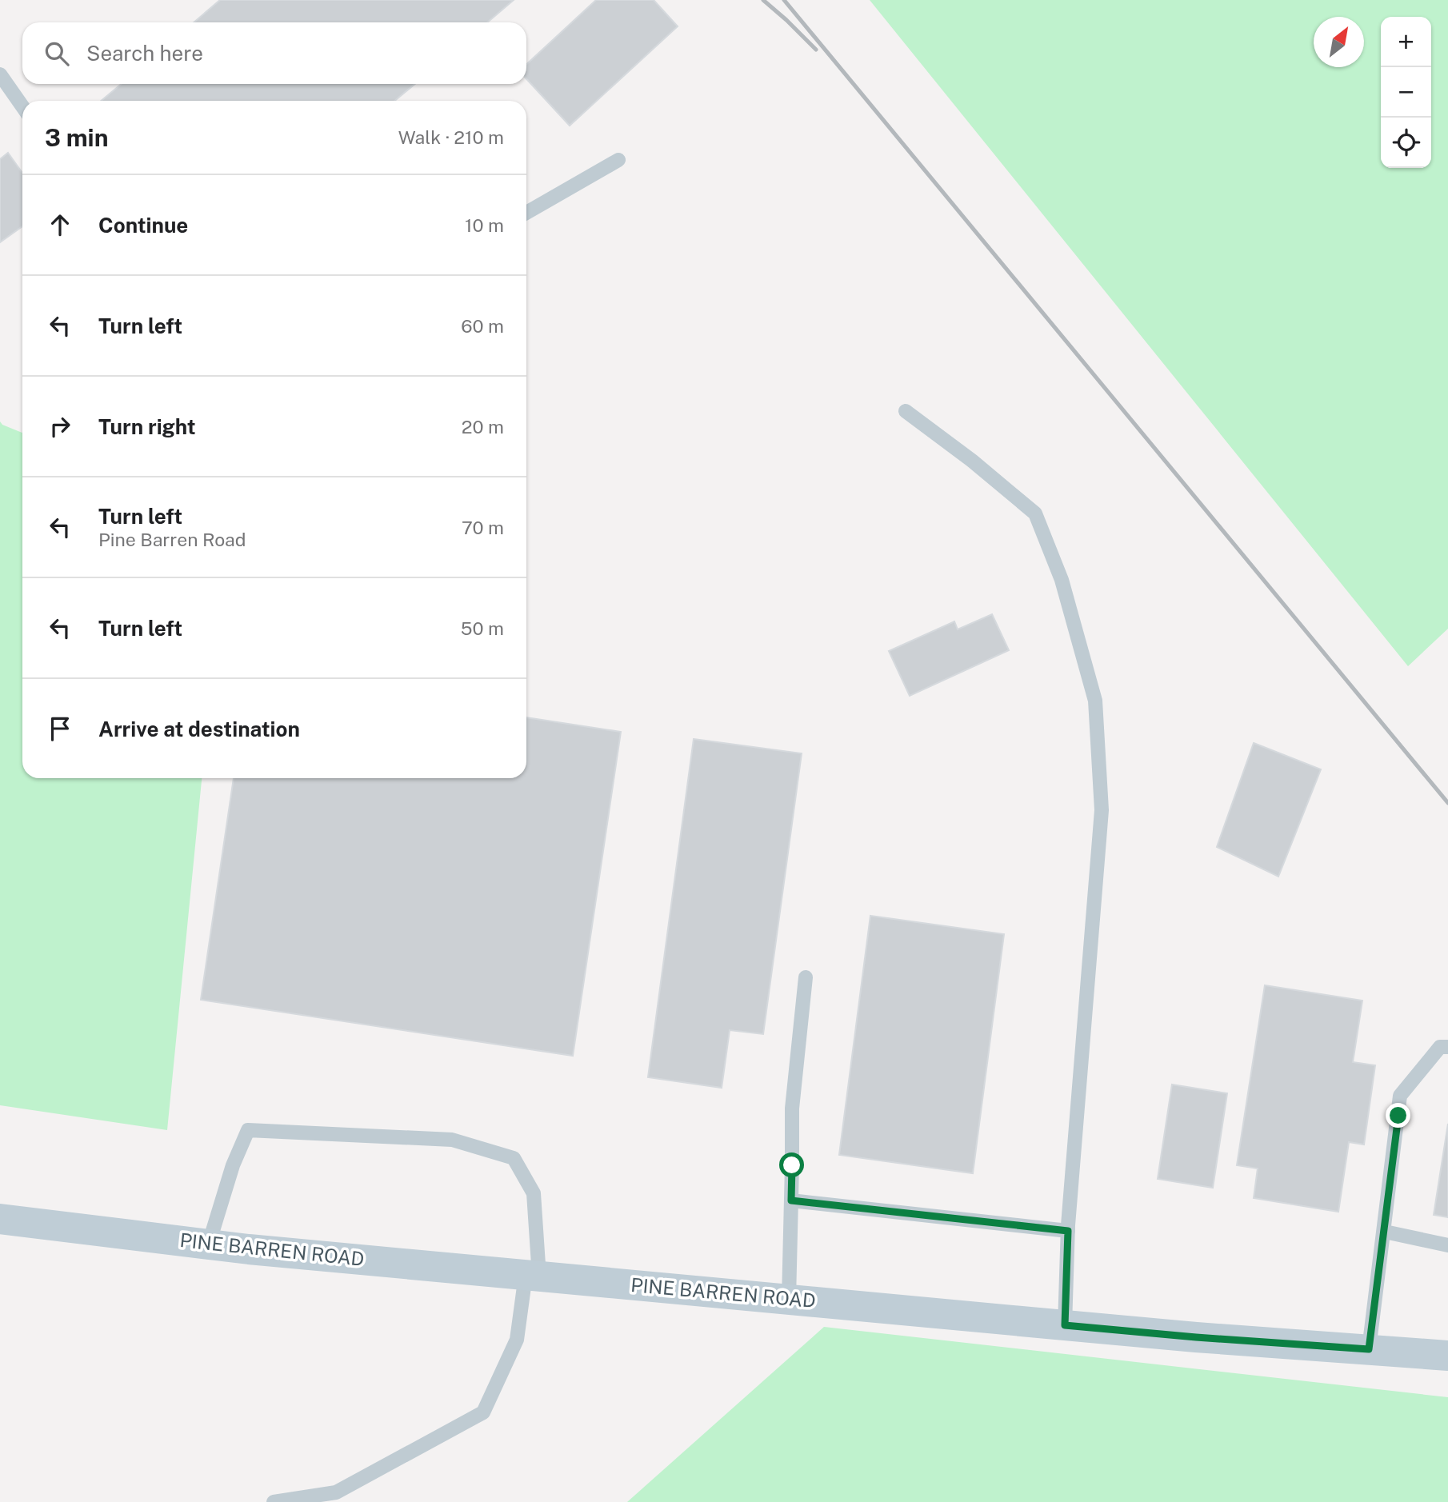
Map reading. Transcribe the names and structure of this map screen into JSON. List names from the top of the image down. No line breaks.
{"streets":{"main road":["PINE BARREN ROAD"]},"north":"top right","page":{"map_buttons":["+","−"],"search":"Search here","heading":["3 min","Walk · 210 m"],"list":[["Continue","10 m"],["Turn left","60 m"],["Turn right","20 m"],["Turn left","Pine Barren Road","70 m"],["Turn left","50 m"],"Arrive at destination"]}}
